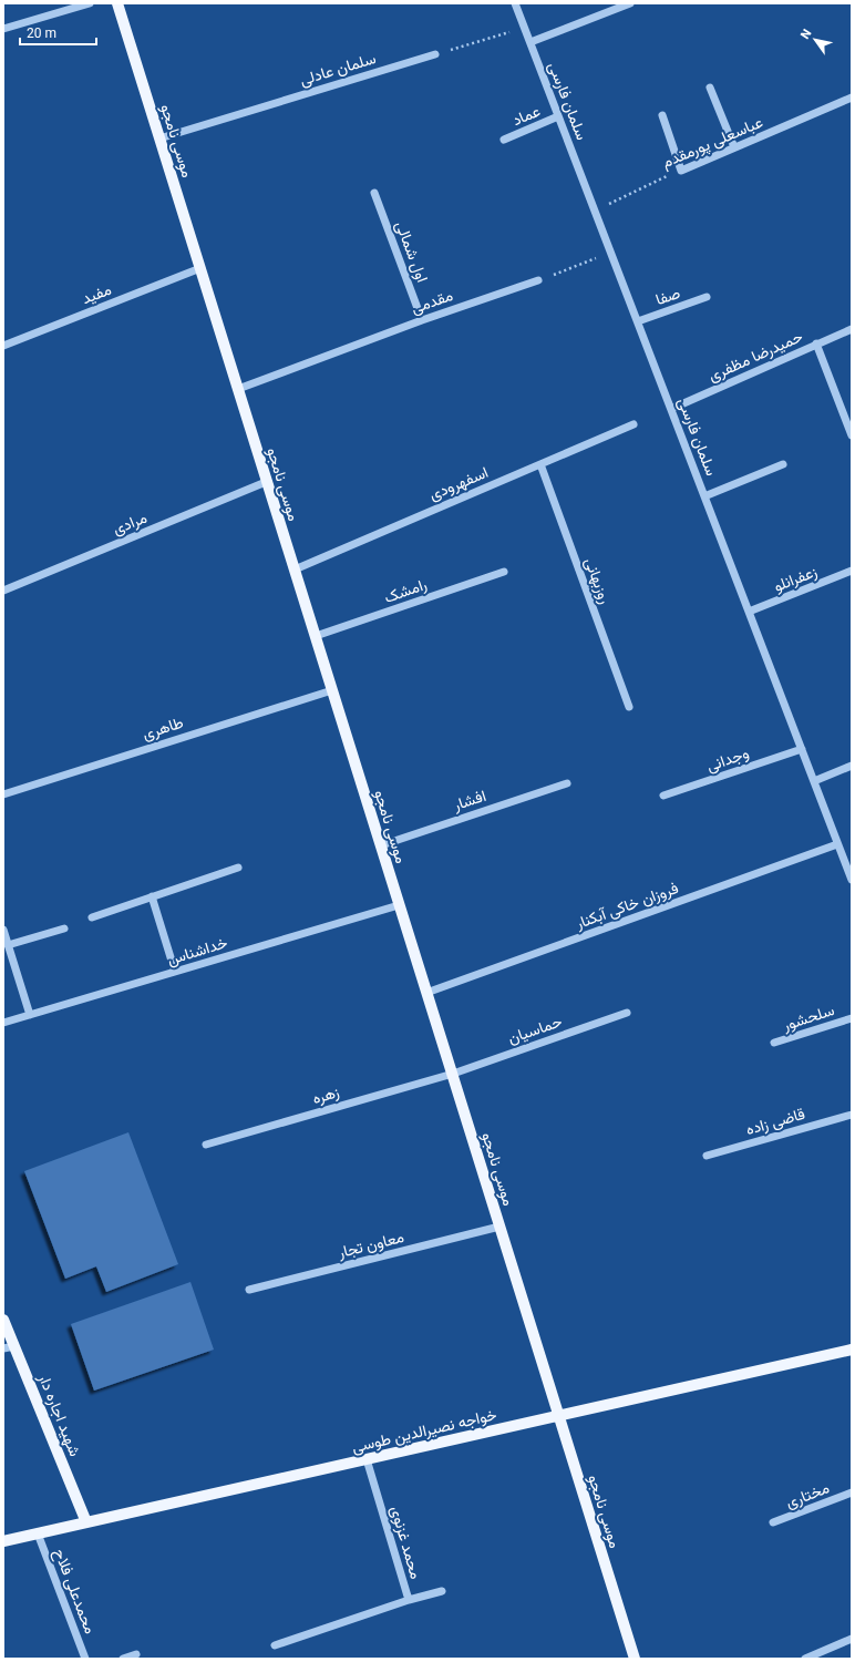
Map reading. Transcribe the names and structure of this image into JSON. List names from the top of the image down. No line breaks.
{"streets":{"main road":["موسی نامجو","شهید اجاره دار","خواجه نصیرالدین طوسی"],"street":["سلمان عادلی","سلمان فارسی","عماد","عباسعلی پورمقدم","اول شمالی","مفید","صفا","مقدمی","حمیدرضا مظفری","اسفهرودی","مرادی","زعفرانلو","روزبهانی","رامشک","طاهری","وجدانی","افشار","فروزان خاکی آبکنار","خداشناس","سلحشور","حماسیان","زهره","قاضی زاده","معاون تجار","مختاری","محمد غزنوی","محمدعلی فلاح"]},"crossings":[["سلمان عادلی","موسی نامجو"],["سلمان فارسی","عماد"],["سلمان فارسی","عباسعلی پورمقدم"],["سلمان فارسی","صفا"],["سلمان فارسی","حمیدرضا مظفری"],["سلمان فارسی","زعفرانلو"],["سلمان فارسی","وجدانی"],["سلمان فارسی","فروزان خاکی آبکنار"],["موسی نامجو","مفید"],["موسی نامجو","مقدمی"],["موسی نامجو","اسفهرودی"],["موسی نامجو","مرادی"],["موسی نامجو","رامشک"],["موسی نامجو","طاهری"],["موسی نامجو","افشار"],["موسی نامجو","فروزان خاکی آبکنار"],["موسی نامجو","خداشناس"],["موسی نامجو","حماسیان"],["موسی نامجو","زهره"],["موسی نامجو","معاون تجار"],["موسی نامجو","خواجه نصیرالدین طوسی"],["اول شمالی","مقدمی"],["اسفهرودی","روزبهانی"],["حماسیان","زهره"],["شهید اجاره دار","خواجه نصیرالدین طوسی"],["خواجه نصیرالدین طوسی","محمد غزنوی"],["خواجه نصیرالدین طوسی","محمدعلی فلاح"]],"scale_bar":"20 m","north":"top left"}
